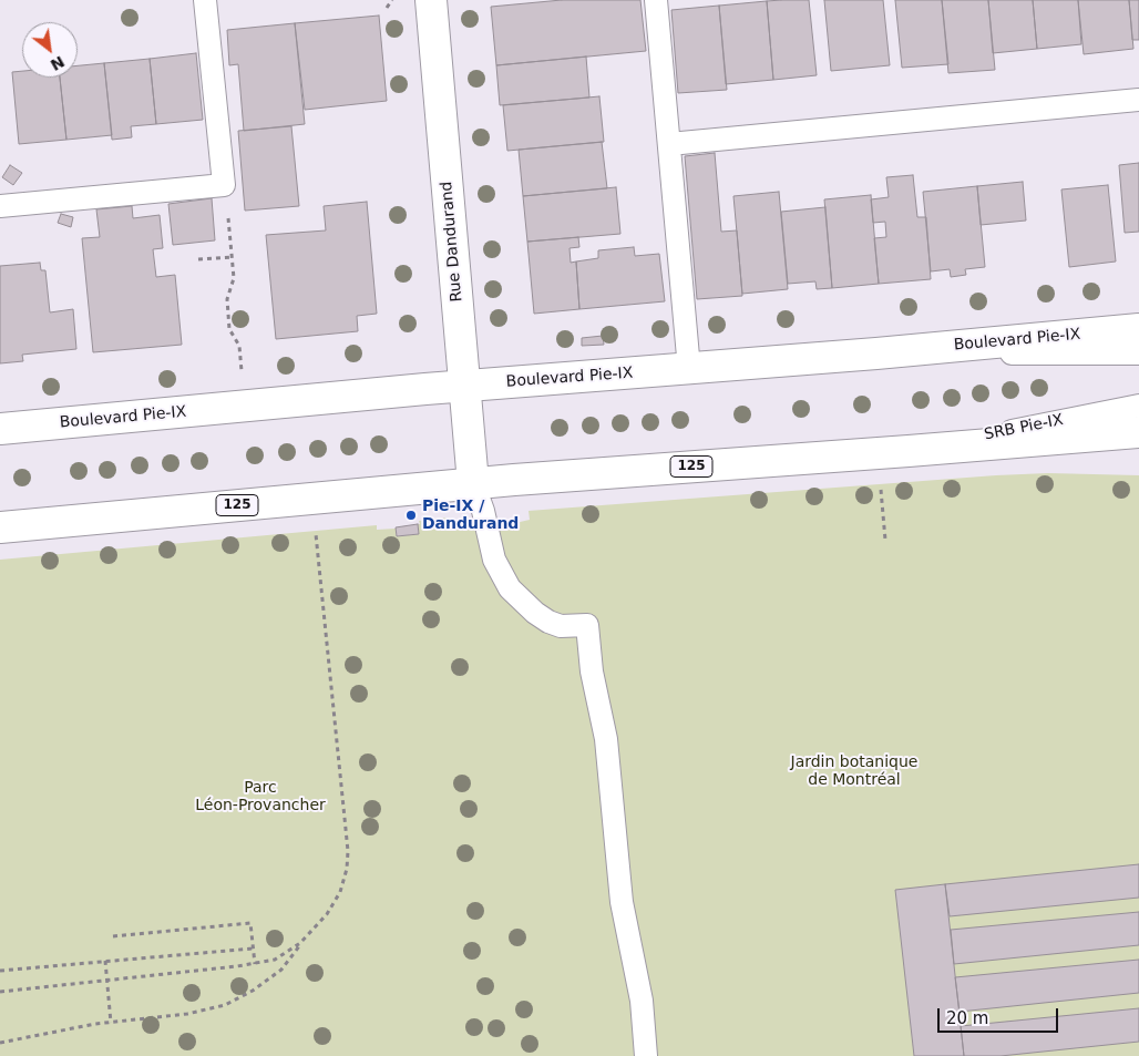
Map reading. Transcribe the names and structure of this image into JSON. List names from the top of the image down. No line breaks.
{"streets":{"main road":["Rue Dandurand","Boulevard Pie-IX","125"],"lane":["SRB Pie-IX"]},"crossings":[["Rue Dandurand","Boulevard Pie-IX"],["Rue Dandurand","125"],["SRB Pie-IX","125"]],"parks":["Jardin botanique de Montréal","Parc Léon-Provancher"],"places":["Pie-IX / Dandurand"],"scale_bar":"20 m","north":"bottom right"}
